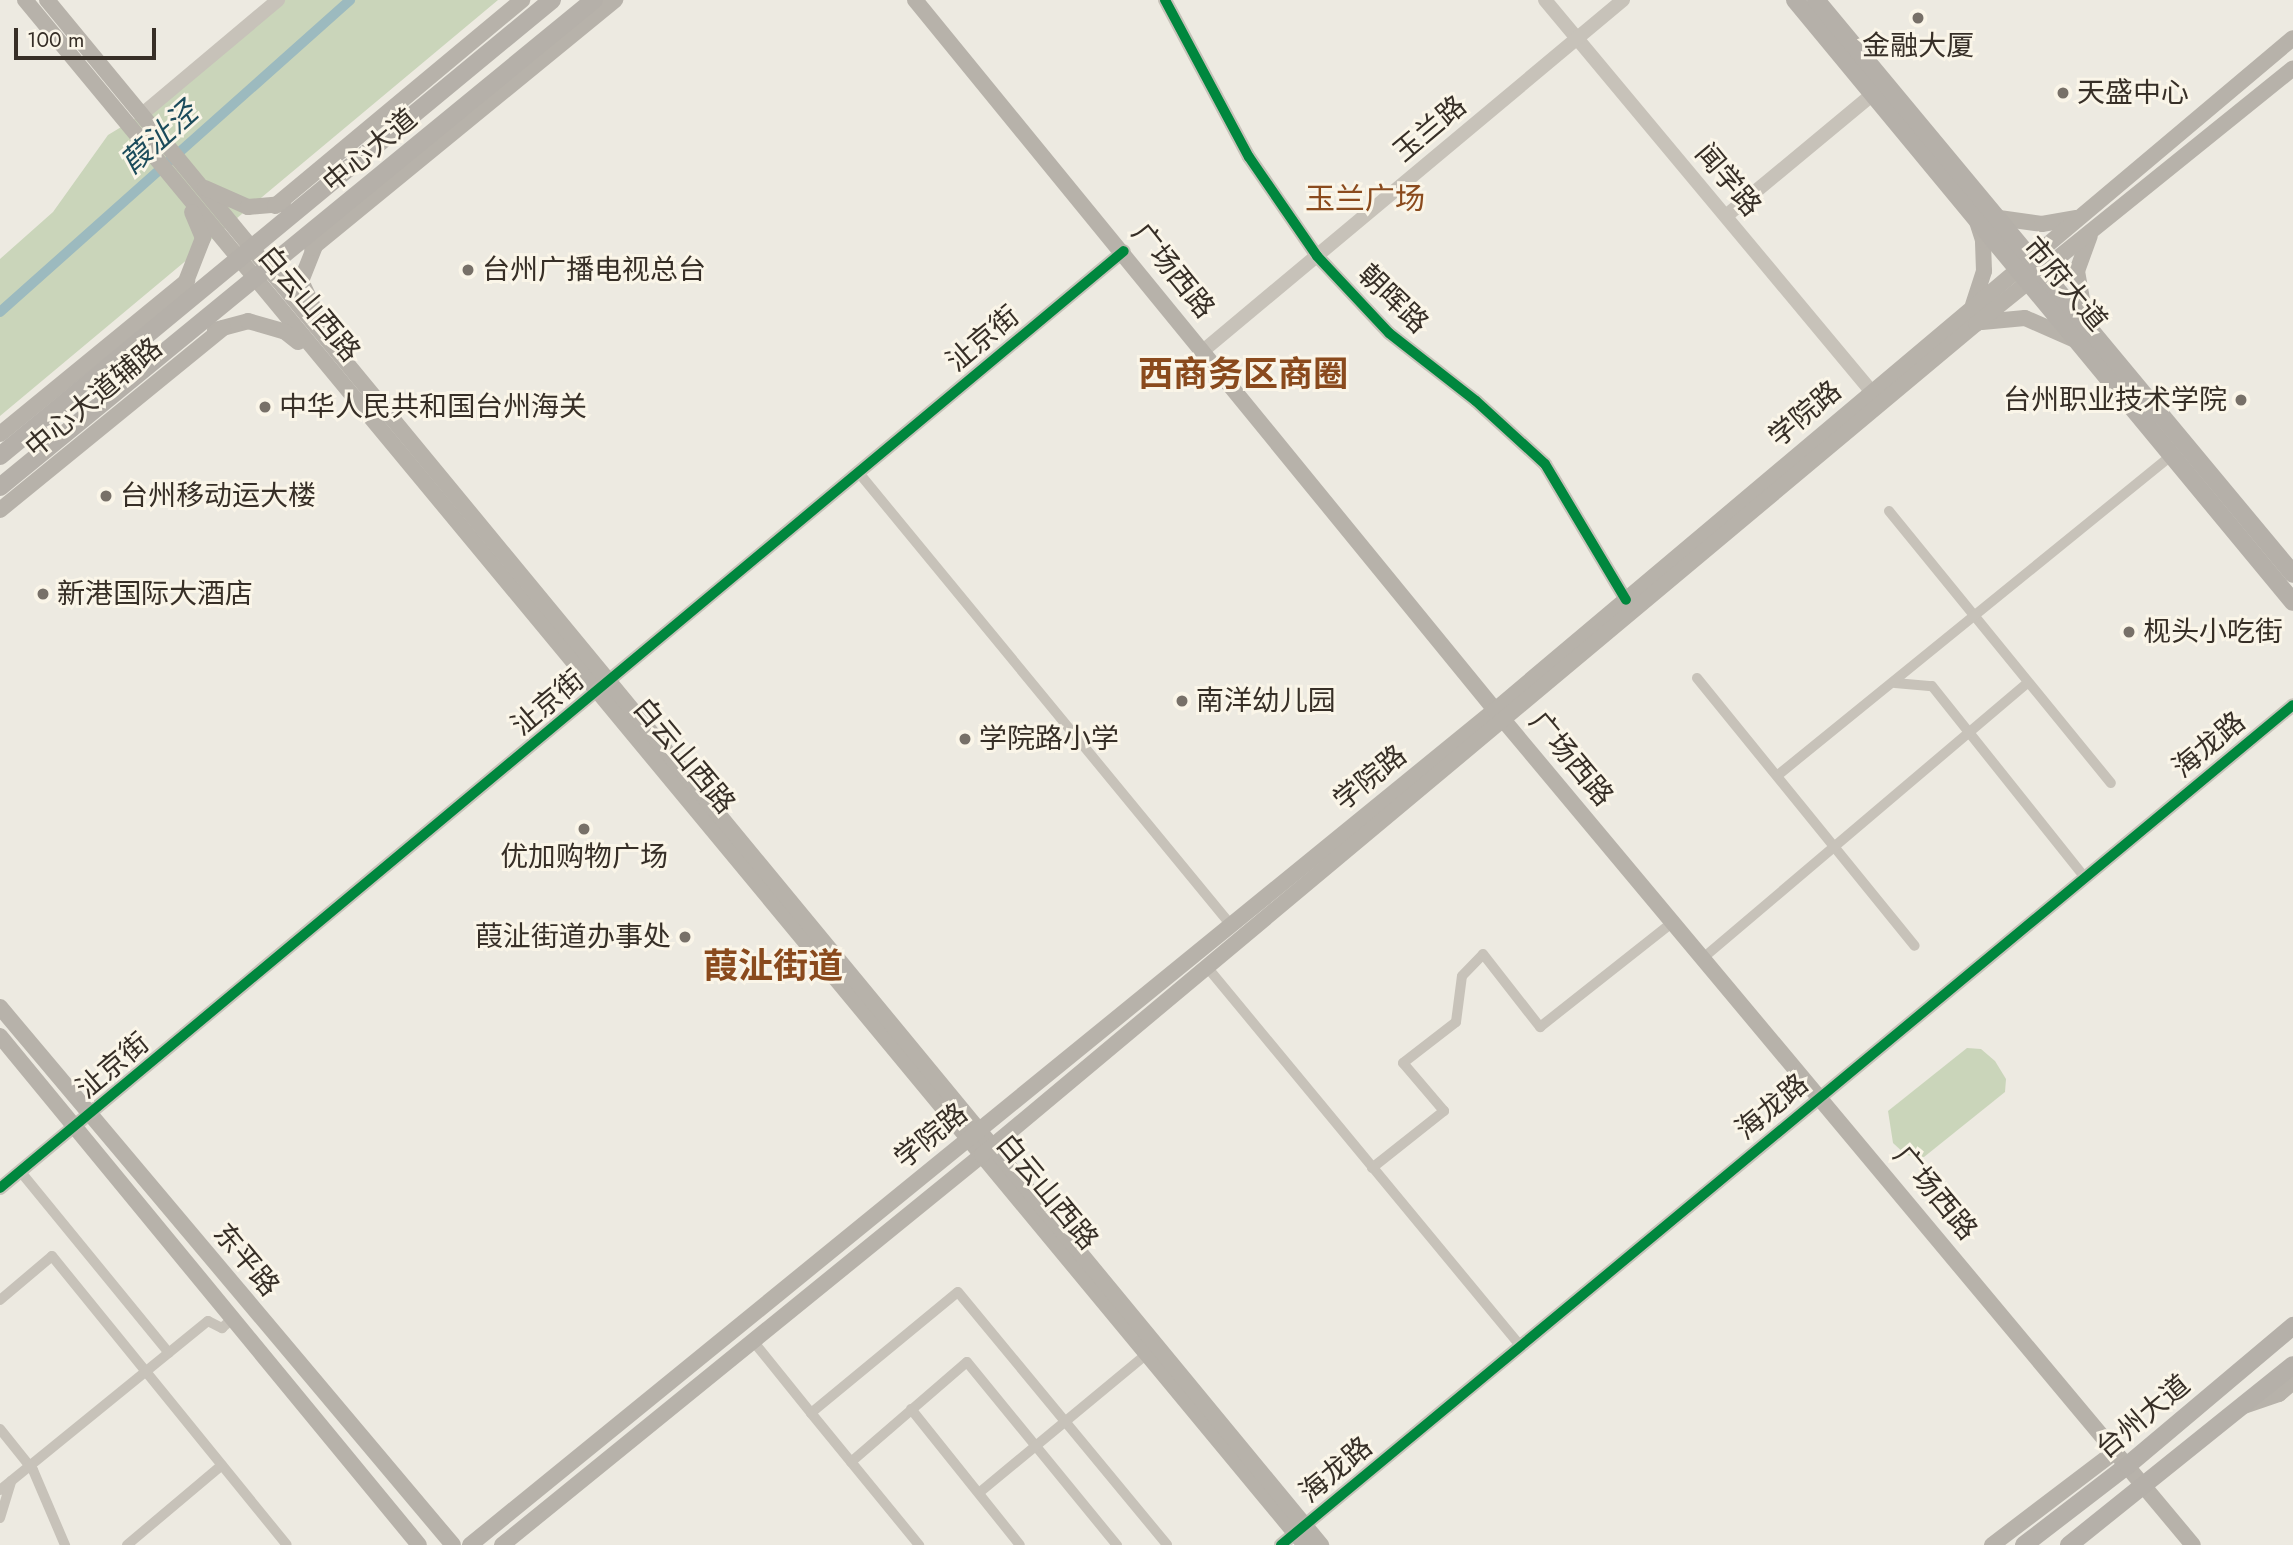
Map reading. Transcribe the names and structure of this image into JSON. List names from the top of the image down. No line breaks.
{"streets":{"main road":["中心大道","广场西路","市府大道","白云山西路","中心大道辅路","学院路","东平路","台州大道"],"street":["玉兰路","闻学路","朝晖路","沚京街","海龙路"]},"crossings":[["玉兰路","闻学路"],["玉兰路","广场西路"],["玉兰路","朝晖路"],["中心大道","白云山西路"],["中心大道","中心大道辅路"],["闻学路","学院路"],["广场西路","沚京街"],["广场西路","学院路"],["广场西路","海龙路"],["广场西路","台州大道"],["市府大道","学院路"],["朝晖路","学院路"],["白云山西路","沚京街"],["白云山西路","学院路"],["白云山西路","海龙路"],["沚京街","东平路"]],"districts":["玉兰广场","西商务区商圈","葭沚街道"],"water":["葭沚泾"],"places":["金融大厦","天盛中心","台州广播电视总台","台州职业技术学院","中华人民共和国台州海关","台州移动运大楼","新港国际大酒店","枧头小吃街","南洋幼儿园","学院路小学","优加购物广场","葭沚街道办事处"],"scale_bar":"100 m"}
